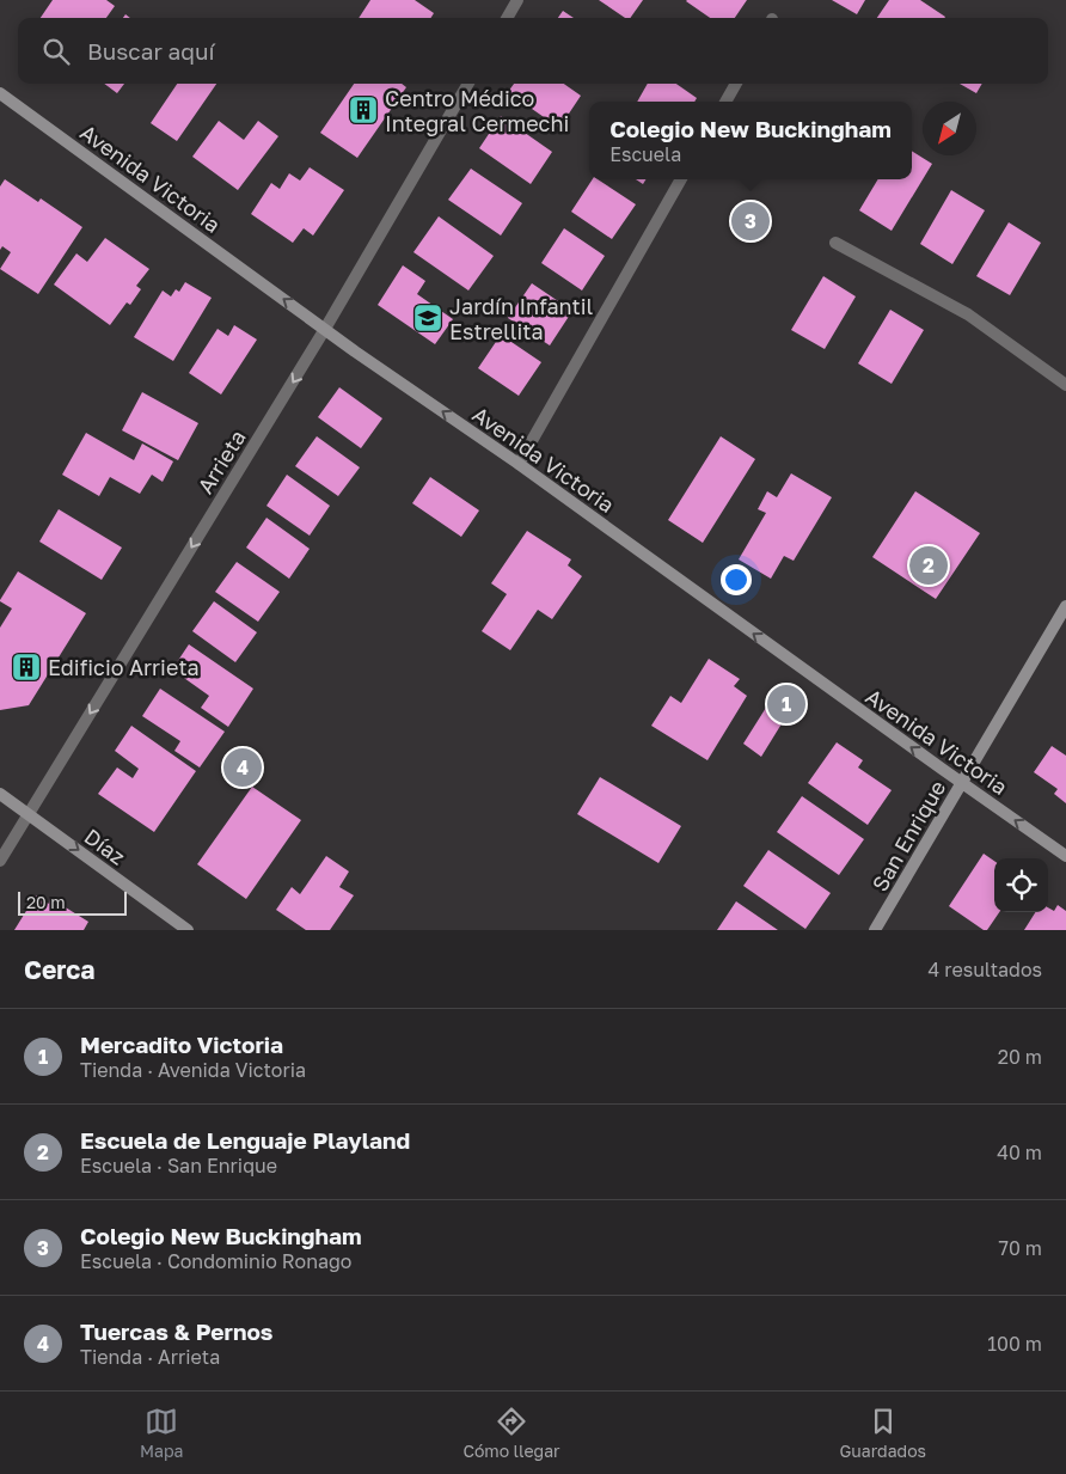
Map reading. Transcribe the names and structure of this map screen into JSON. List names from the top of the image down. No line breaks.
{"streets":{"street":["Avenida Victoria","Arrieta","San Enrique","Díaz"]},"crossings":[["Avenida Victoria","Arrieta"],["Avenida Victoria","San Enrique"],["Arrieta","Díaz"]],"one_way":["Avenida Victoria","Arrieta","Díaz"],"places":{"building":["Centro Médico Integral Cermechi","Edificio Arrieta"],"school or university":["Jardín Infantil Estrellita"]},"scale_bar":"20 m","north":"bottom left","page":{"search":"Buscar aquí","popup":["Colegio New Buckingham","Escuela"],"pins":["3","2","1","4"],"scale":"20 m","heading":["Cerca","4 resultados"],"list":[{"mark":"1","name":"Mercadito Victoria","note":"Tienda · Avenida Victoria","value":"20 m"},{"mark":"2","name":"Escuela de Lenguaje Playland","note":"Escuela · San Enrique","value":"40 m"},{"mark":"3","name":"Colegio New Buckingham","note":"Escuela · Condominio Ronago","value":"70 m"},{"mark":"4","name":"Tuercas & Pernos","note":"Tienda · Arrieta","value":"100 m"}],"nav":["Mapa","Cómo llegar","Guardados"]}}
